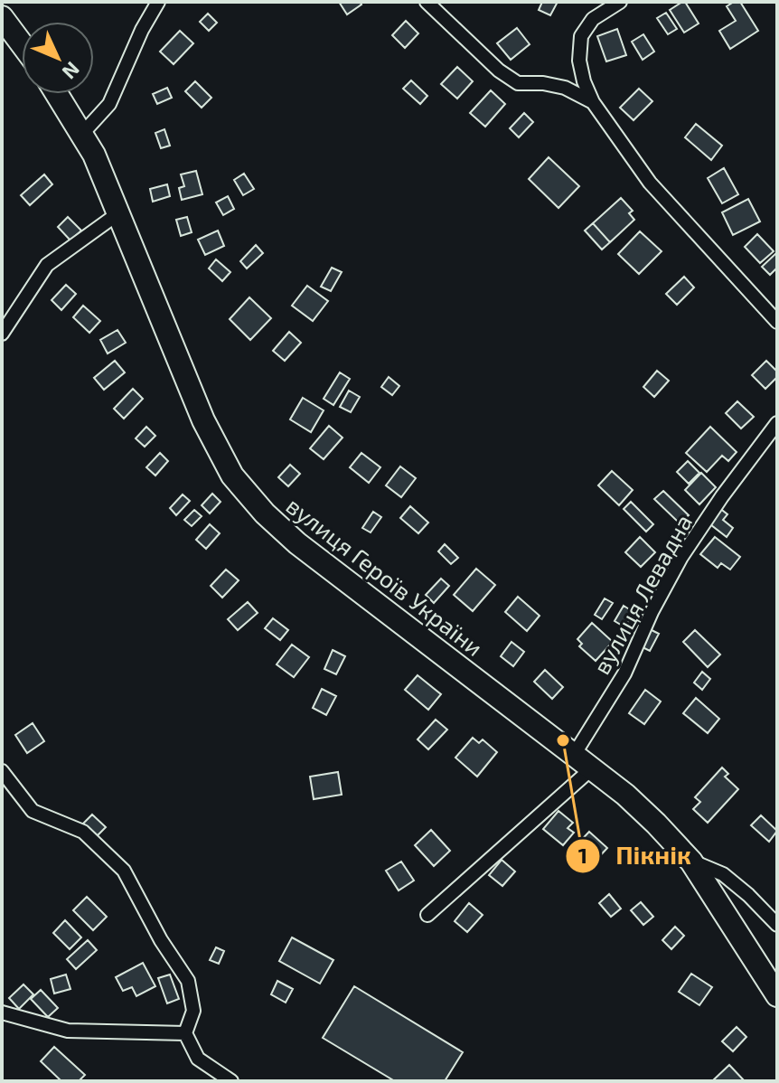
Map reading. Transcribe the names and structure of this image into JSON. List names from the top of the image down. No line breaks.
{"streets":{"main road":["вулиця Героїв України"],"street":["вулиця Левадна"]},"crossings":[["вулиця Героїв України","вулиця Левадна"]],"places":["Пікнік"],"north":"bottom right"}
